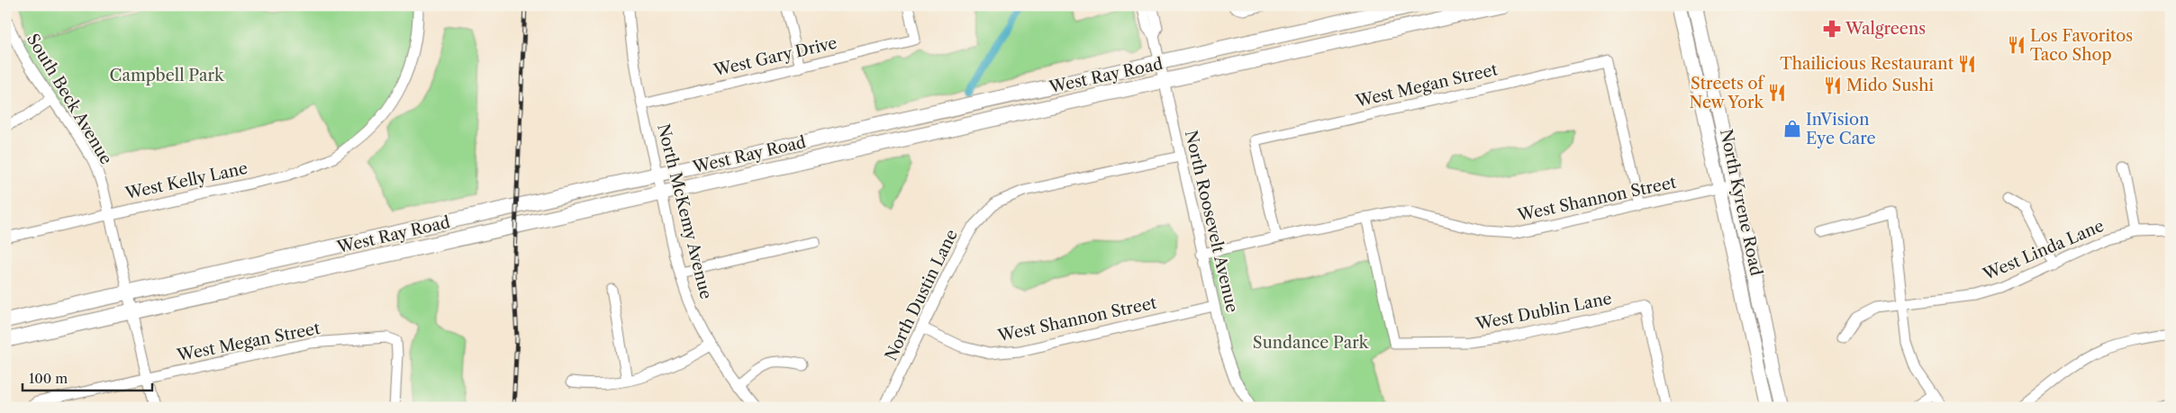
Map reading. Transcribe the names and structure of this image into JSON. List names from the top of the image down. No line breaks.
{"streets":{"main road":["West Ray Road","North Kyrene Road"],"street":["West Gary Drive","West Megan Street","South Beck Avenue","West Kelly Lane","West Shannon Street","North McKemy Avenue","North Roosevelt Avenue","West Linda Lane","North Dustin Lane","West Dublin Lane"]},"crossings":[["West Gary Drive","North McKemy Avenue"],["West Ray Road","South Beck Avenue"],["West Ray Road","North McKemy Avenue"],["West Ray Road","North Roosevelt Avenue"],["West Megan Street","South Beck Avenue"],["West Megan Street","West Shannon Street"],["South Beck Avenue","West Kelly Lane"],["West Shannon Street","North Kyrene Road"],["West Shannon Street","North Roosevelt Avenue"],["West Shannon Street","North Dustin Lane"],["West Shannon Street","West Dublin Lane"],["North Roosevelt Avenue","North Dustin Lane"]],"parks":["Campbell Park","Sundance Park"],"places":{"pharmacy":["Walgreens"],"restaurant":["Los Favoritos Taco Shop","Thailicious Restaurant","Mido Sushi","Streets of New York"],"shop":["InVision Eye Care"]},"scale_bar":"100 m"}
